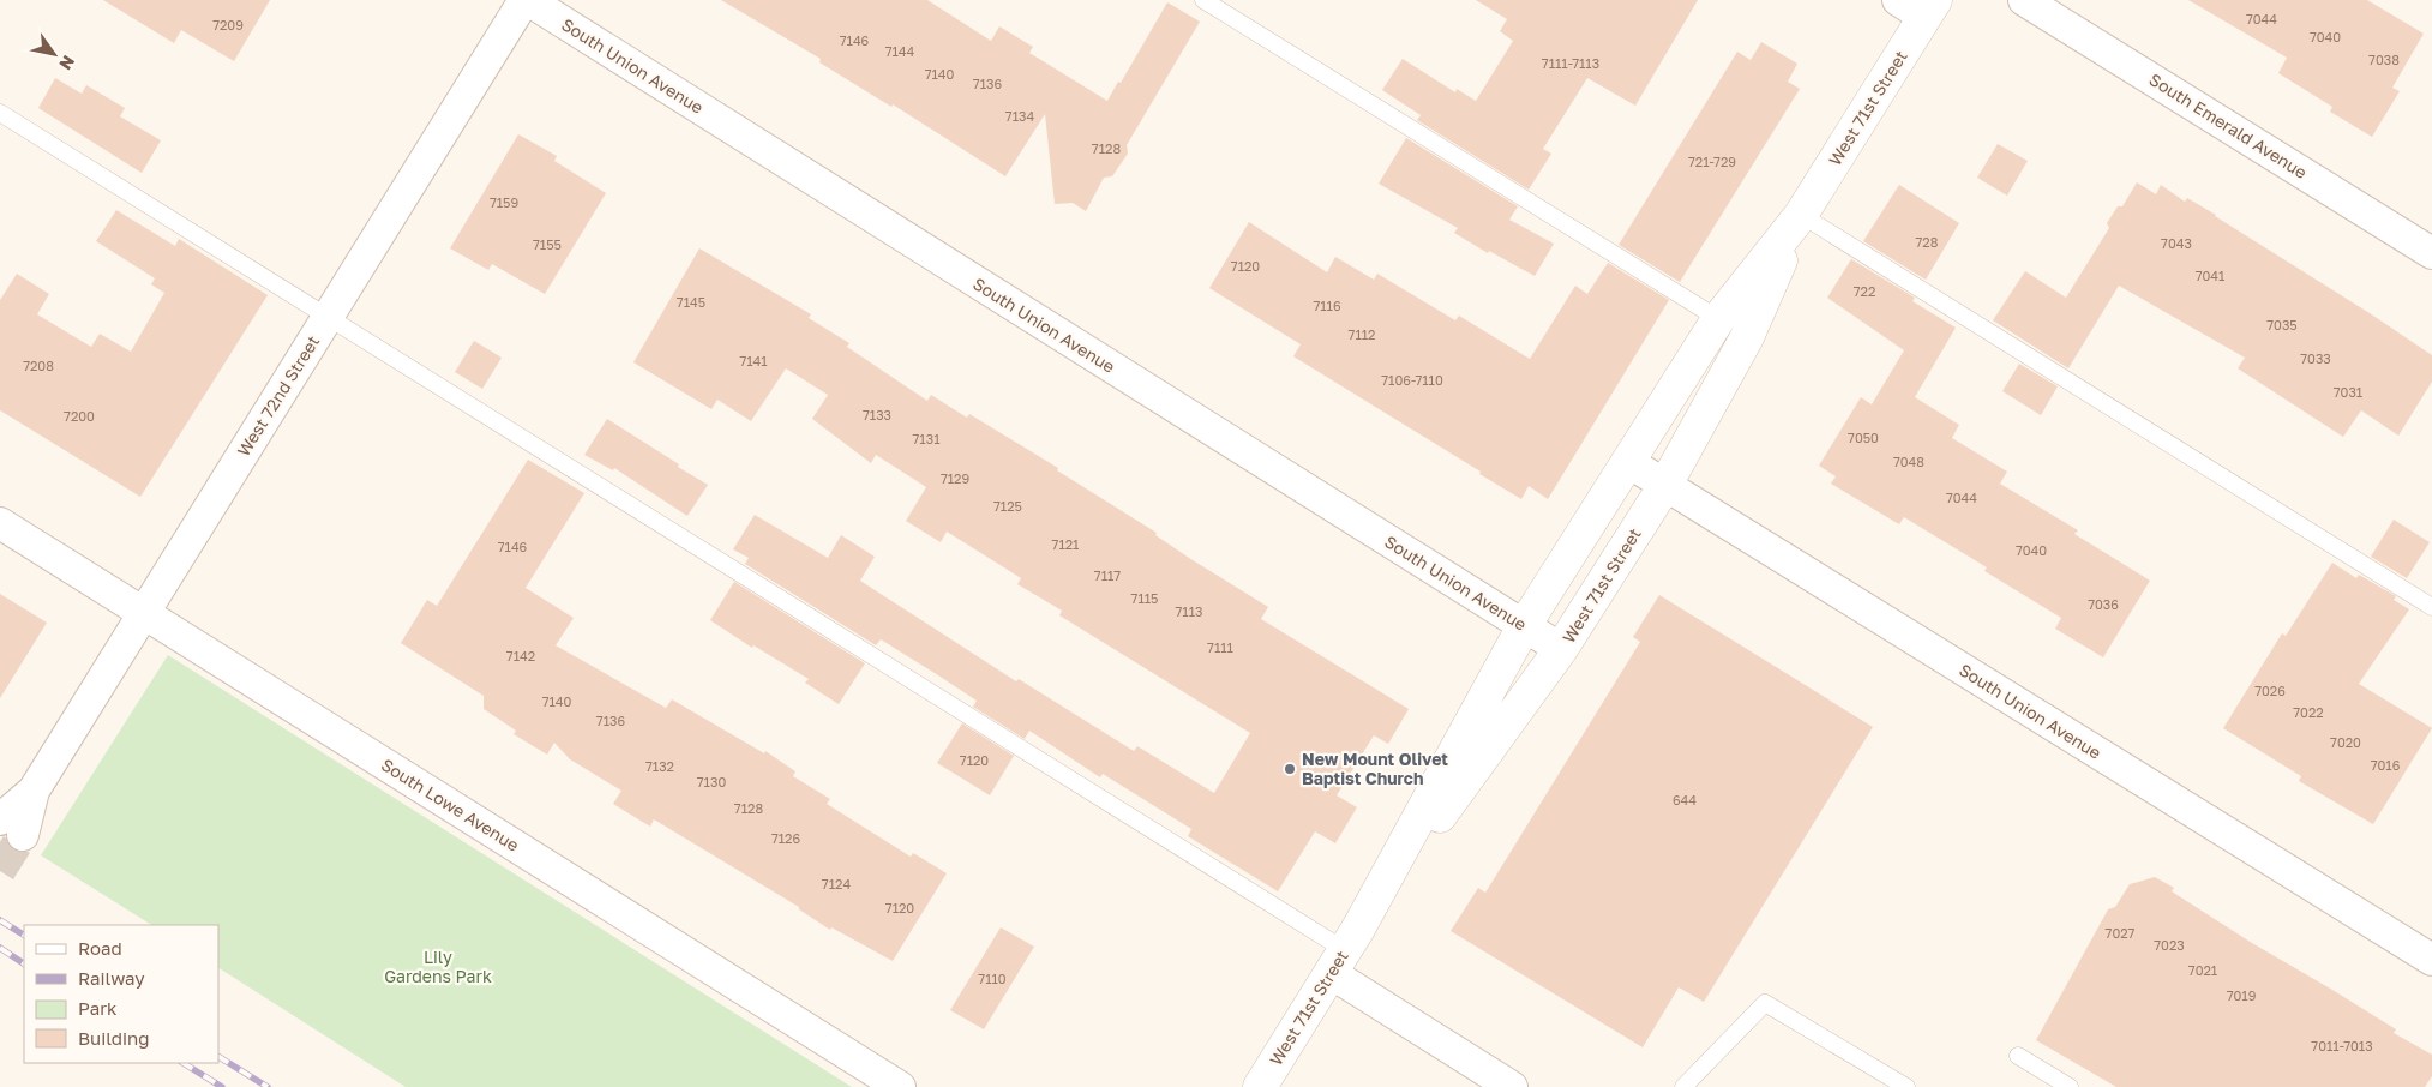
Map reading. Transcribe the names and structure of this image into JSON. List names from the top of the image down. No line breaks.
{"streets":{"main road":["West 71st Street"],"street":["South Union Avenue","South Emerald Avenue","West 72nd Street","South Lowe Avenue"]},"crossings":[["South Union Avenue","West 71st Street"],["South Union Avenue","West 72nd Street"],["West 72nd Street","South Lowe Avenue"]],"parks":["Lily Gardens Park"],"places":["New Mount Olivet Baptist Church"],"house_numbers":["7044","7209","7040","7146","7144","7038","7111-7113","7140","7136","7134","7128","721-729","7159","728","7043","7155","7120","7041","722","7145","7116","7035","7112","7033","7141","7208","7106-7110","7031","7133","7200","7050","7131","7048","7129","7044","7125","7121","7146","7040","7117","7115","7036","7113","7111","7142","7026","7140","7022","7136","7020","7120","7016","7132","7130","644","7128","7126","7124","7120","7027","7023","7021","7110","7019","7011-7013"],"legend":["Road","Railway","Park","Building"],"north":"bottom right"}
